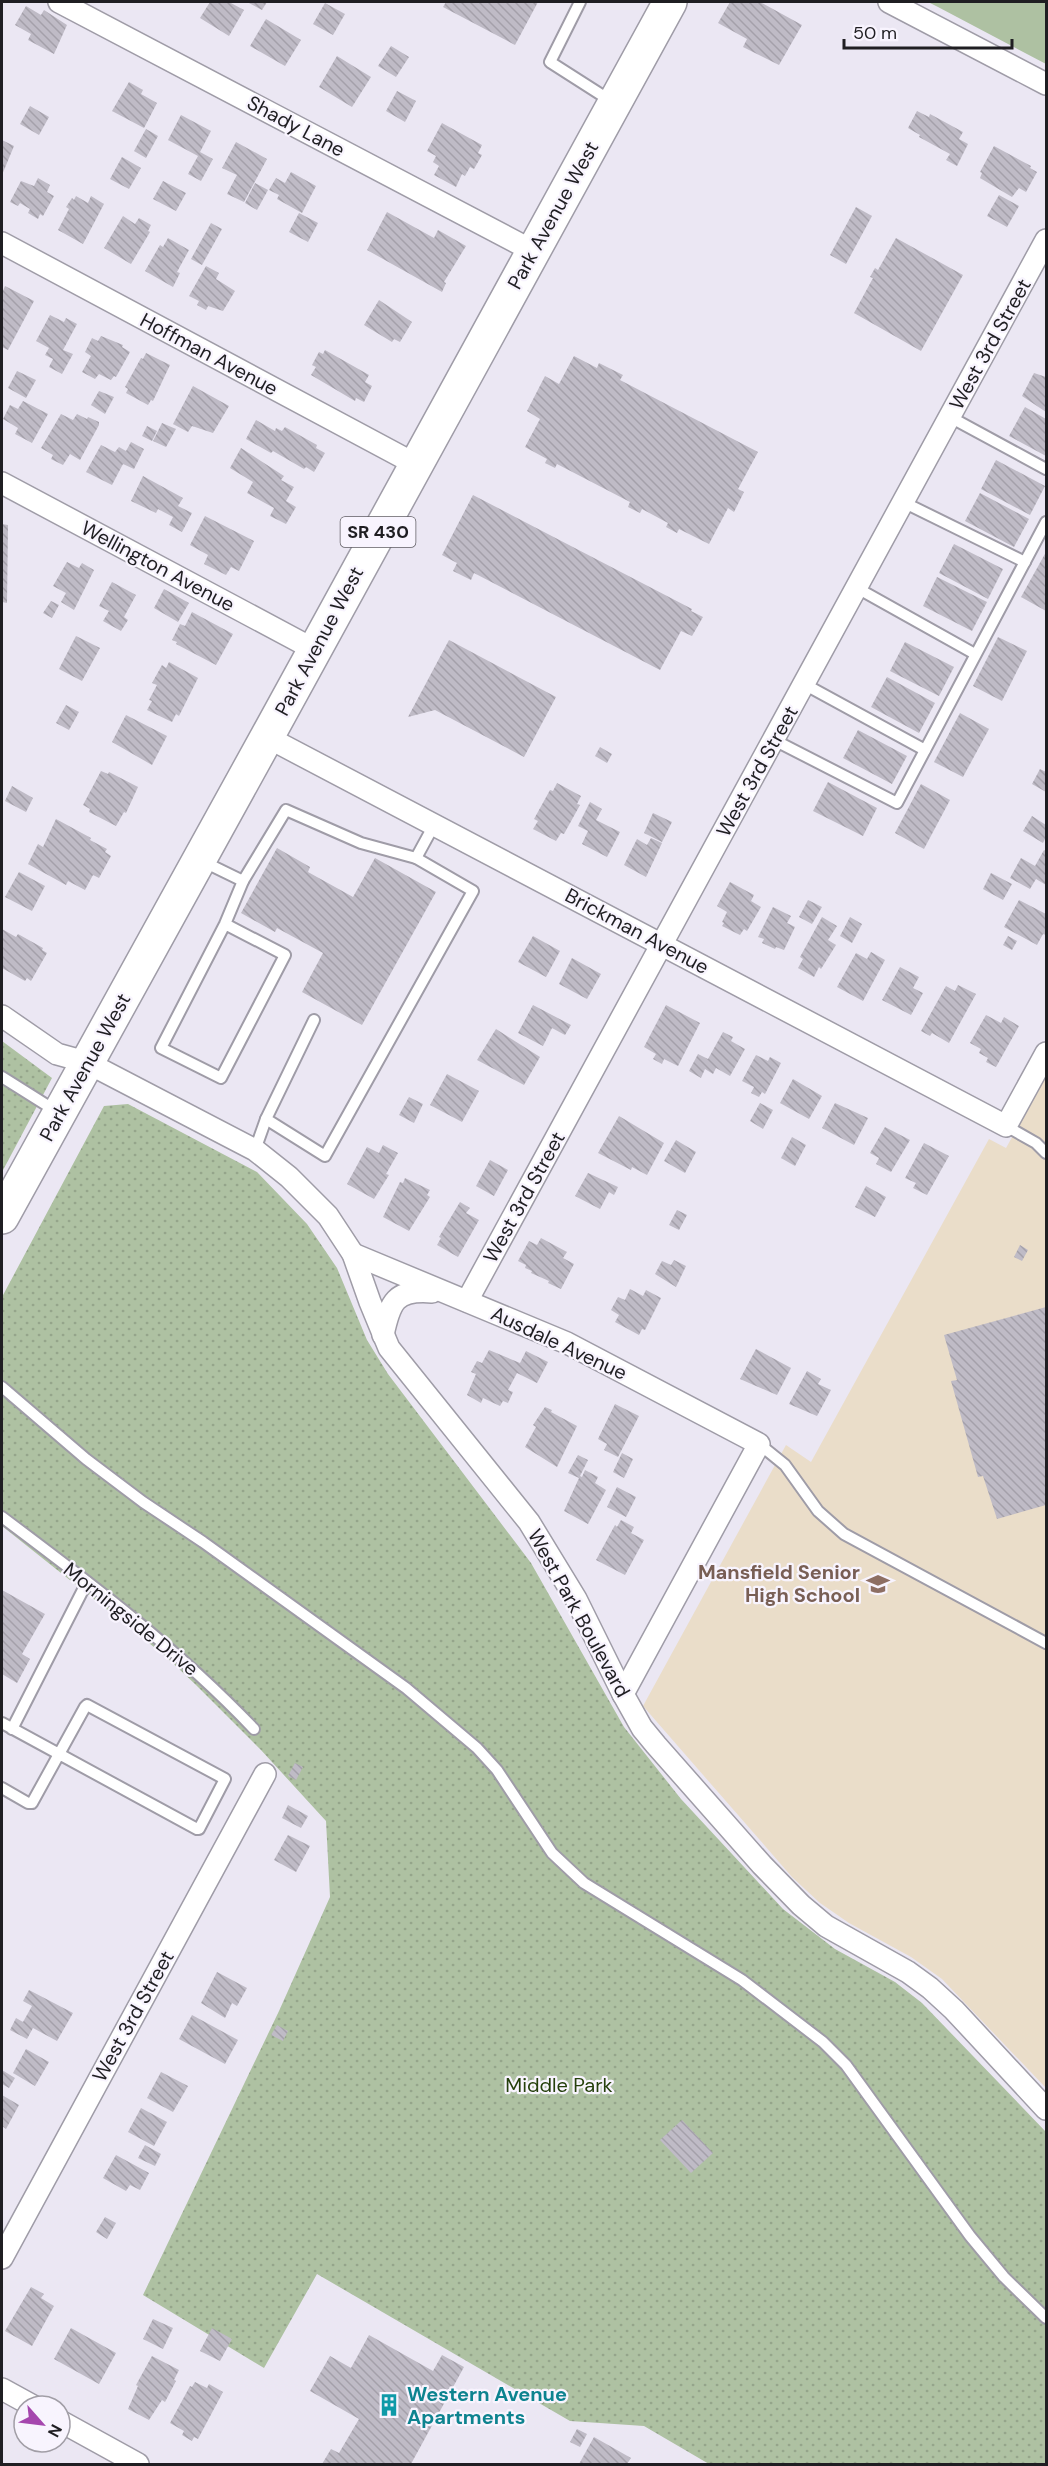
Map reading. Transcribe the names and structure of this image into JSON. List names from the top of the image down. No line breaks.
{"streets":{"main road":["Park Avenue West","SR 430"],"street":["Shady Lane","West 3rd Street","Hoffman Avenue","Wellington Avenue","Brickman Avenue","Ausdale Avenue","West Park Boulevard"],"lane":["Morningside Drive"]},"crossings":[["Shady Lane","Park Avenue West"],["Park Avenue West","Hoffman Avenue"],["Park Avenue West","Wellington Avenue"],["Park Avenue West","Brickman Avenue"],["Park Avenue West","West Park Boulevard"],["West 3rd Street","Brickman Avenue"],["West 3rd Street","Ausdale Avenue"],["Ausdale Avenue","West Park Boulevard"]],"parks":["Middle Park"],"places":{"school or university":["Mansfield Senior High School"],"building":["Western Avenue Apartments"]},"scale_bar":"50 m","north":"bottom right"}
